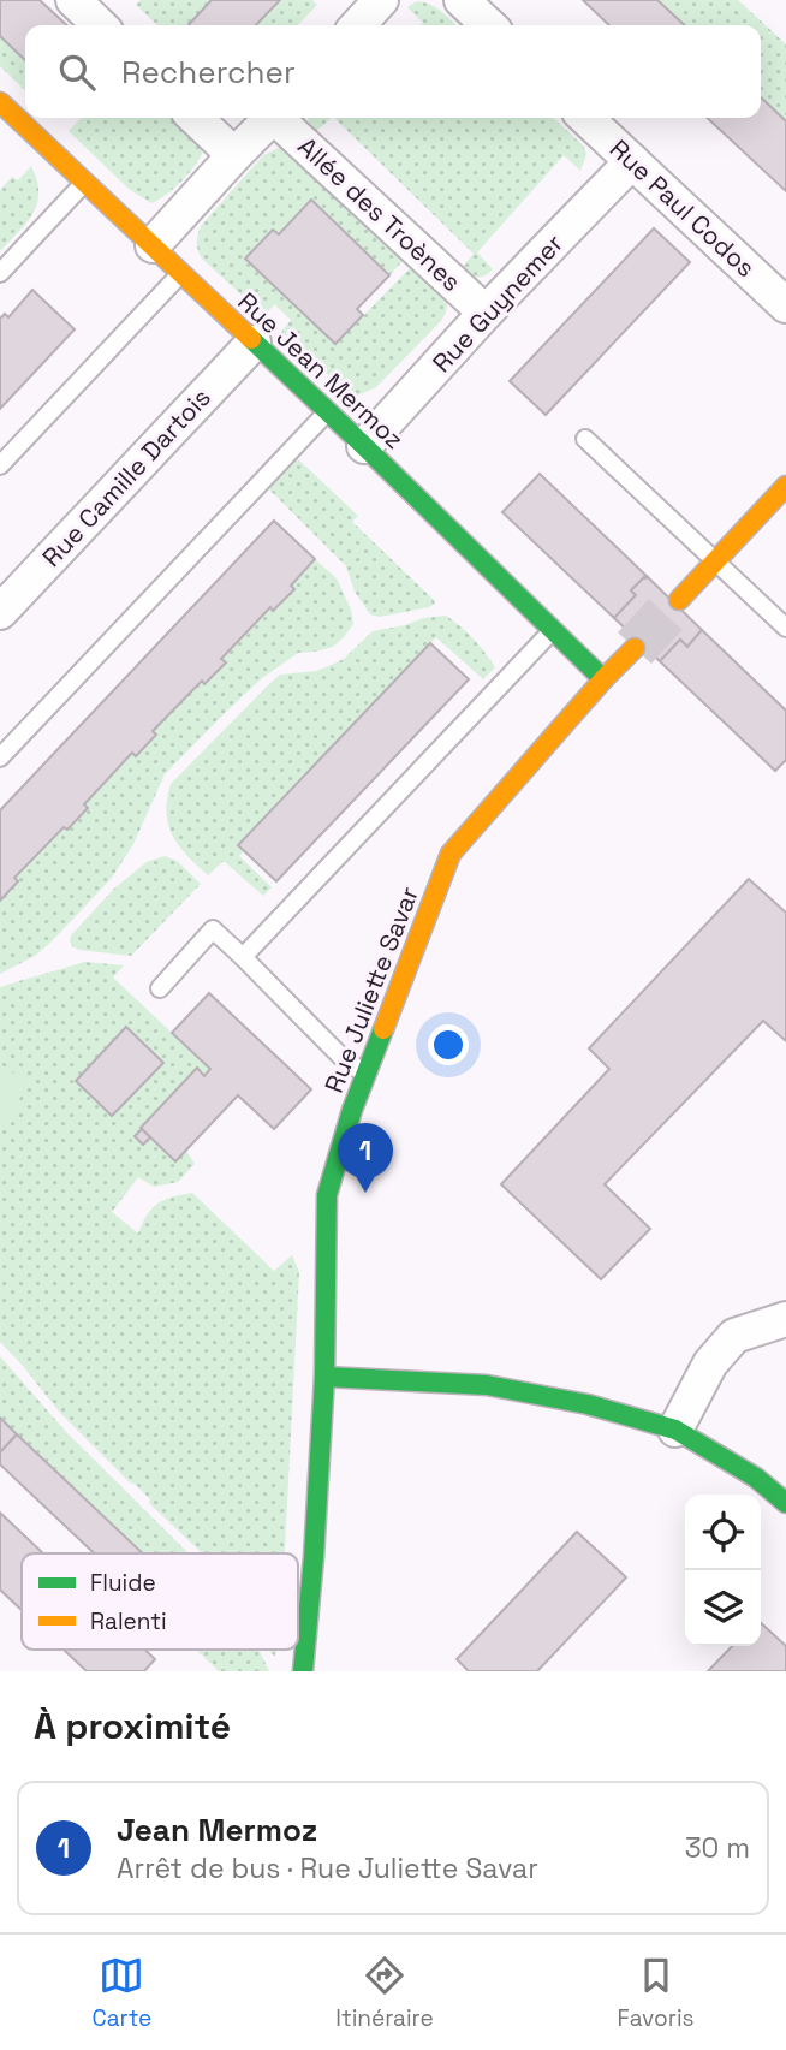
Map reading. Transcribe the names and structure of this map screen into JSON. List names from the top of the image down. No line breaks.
{"streets":{"street":["Rue Paul Codos","Allée des Troènes","Rue Guynemer","Rue Jean Mermoz","Rue Camille Dartois","Rue Juliette Savar"]},"crossings":[["Rue Paul Codos","Rue Guynemer"],["Allée des Troènes","Rue Guynemer"],["Rue Guynemer","Rue Jean Mermoz"],["Rue Jean Mermoz","Rue Camille Dartois"],["Rue Jean Mermoz","Rue Juliette Savar"]],"legend":["Fluide","Ralenti"],"page":{"search":"Rechercher","pins":"1","heading":"À proximité","list":[{"mark":"1","name":"Jean Mermoz","note":"Arrêt de bus · Rue Juliette Savar","value":"30 m"}],"nav":["Carte","Itinéraire","Favoris"]}}
